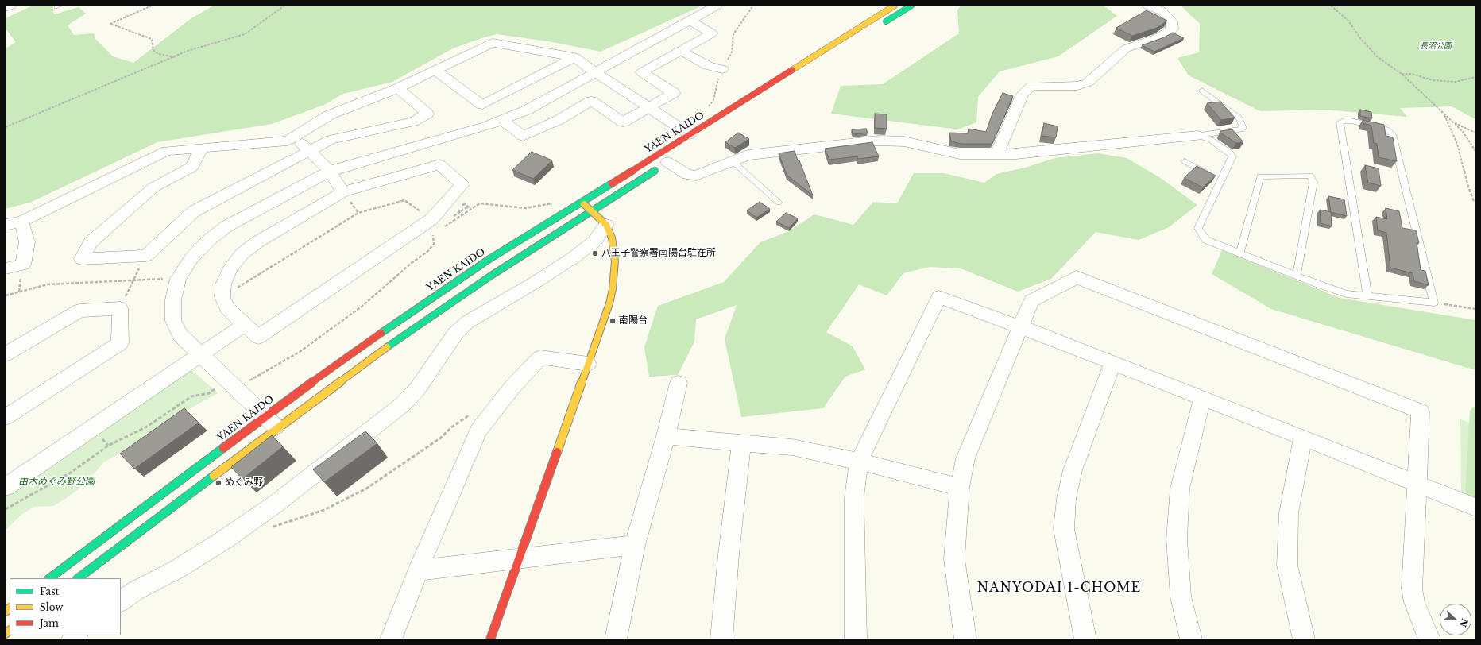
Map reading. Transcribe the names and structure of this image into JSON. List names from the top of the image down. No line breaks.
{"streets":{"main road":["YAEN KAIDO"]},"districts":["NANYODAI 1-CHOME"],"parks":["長沼公園","由木めぐみ野公園"],"places":["八王子警察署南陽台駐在所","南陽台","めぐみ野"],"legend":["Fast","Slow","Jam"],"north":"right"}
